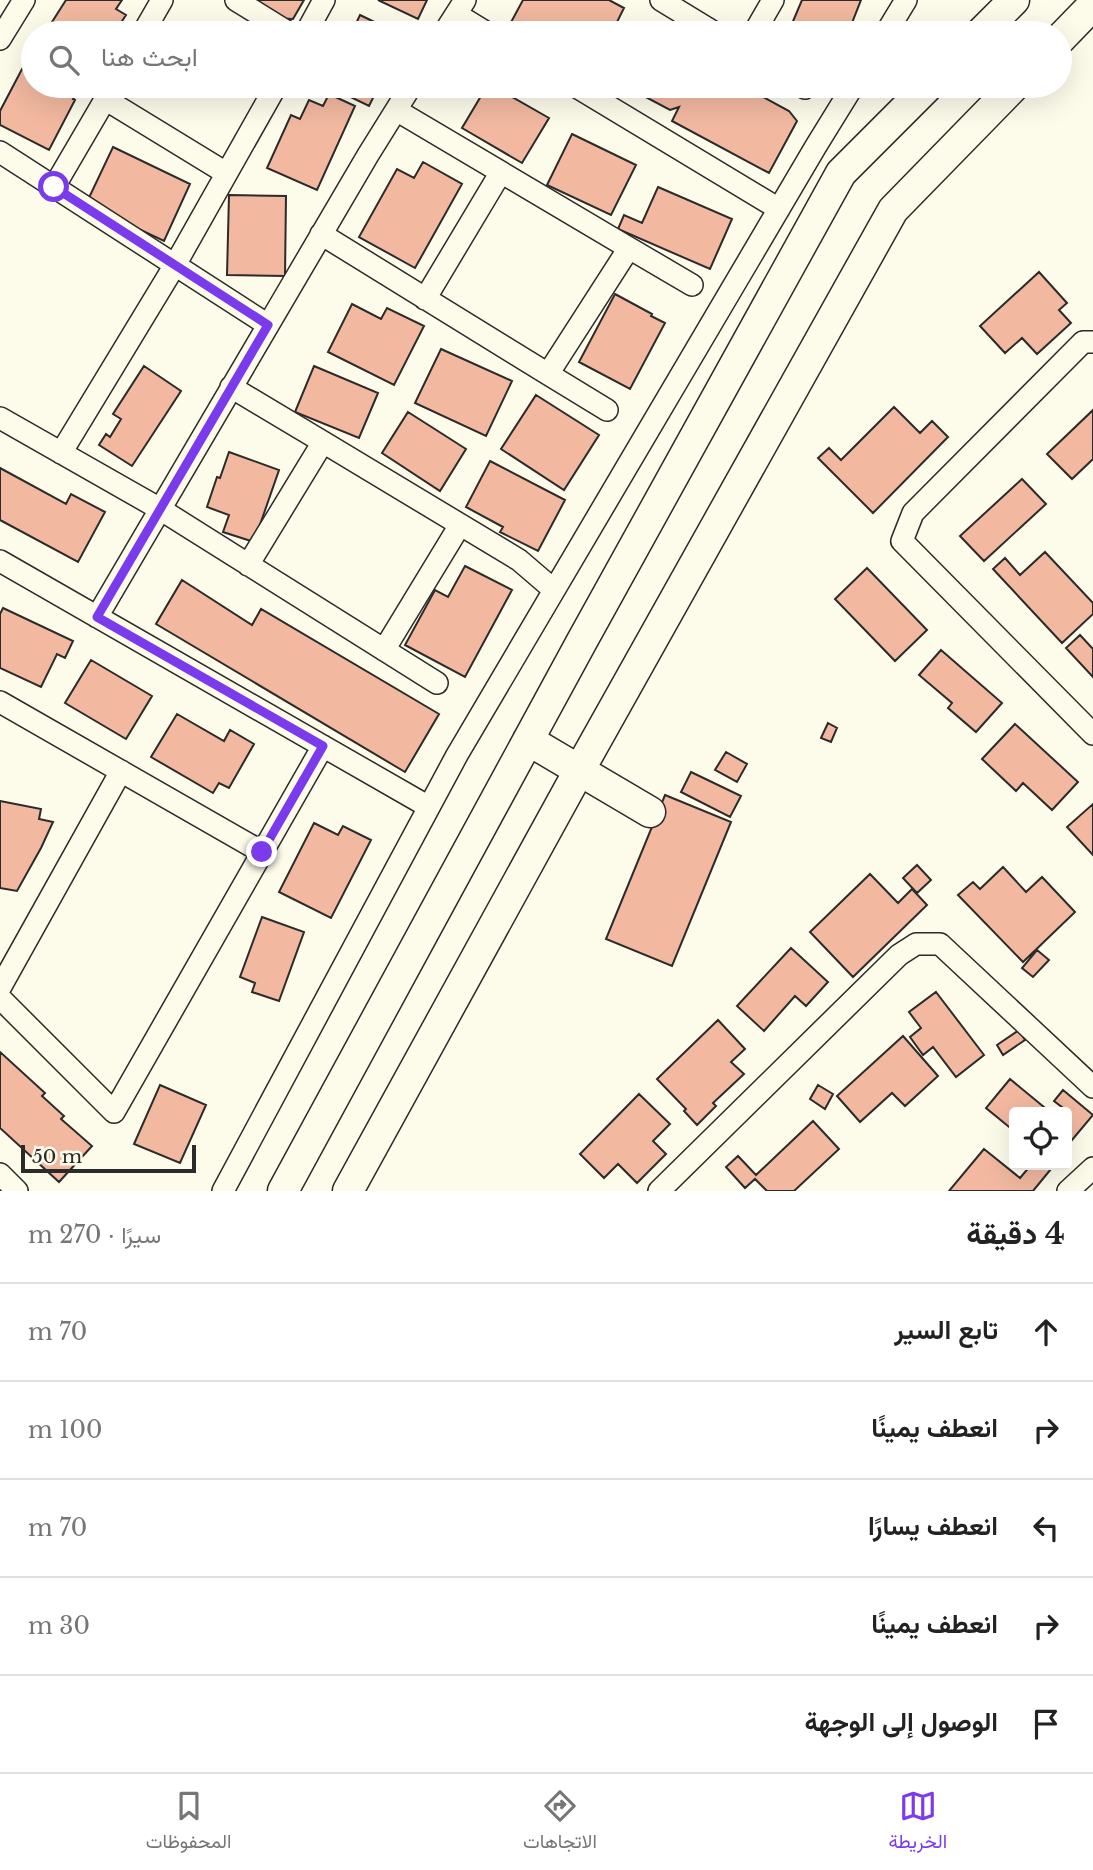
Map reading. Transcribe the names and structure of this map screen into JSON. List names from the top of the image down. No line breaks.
{"scale_bar":"50 m","page":{"search":"ابحث هنا","scale":"50 m","heading":["4 دقيقة","سيرًا · 270 m"],"list":[["تابع السير","70 m"],["انعطف يمينًا","100 m"],["انعطف يسارًا","70 m"],["انعطف يمينًا","30 m"],"الوصول إلى الوجهة"],"nav":["الخريطة","الاتجاهات","المحفوظات"]}}
